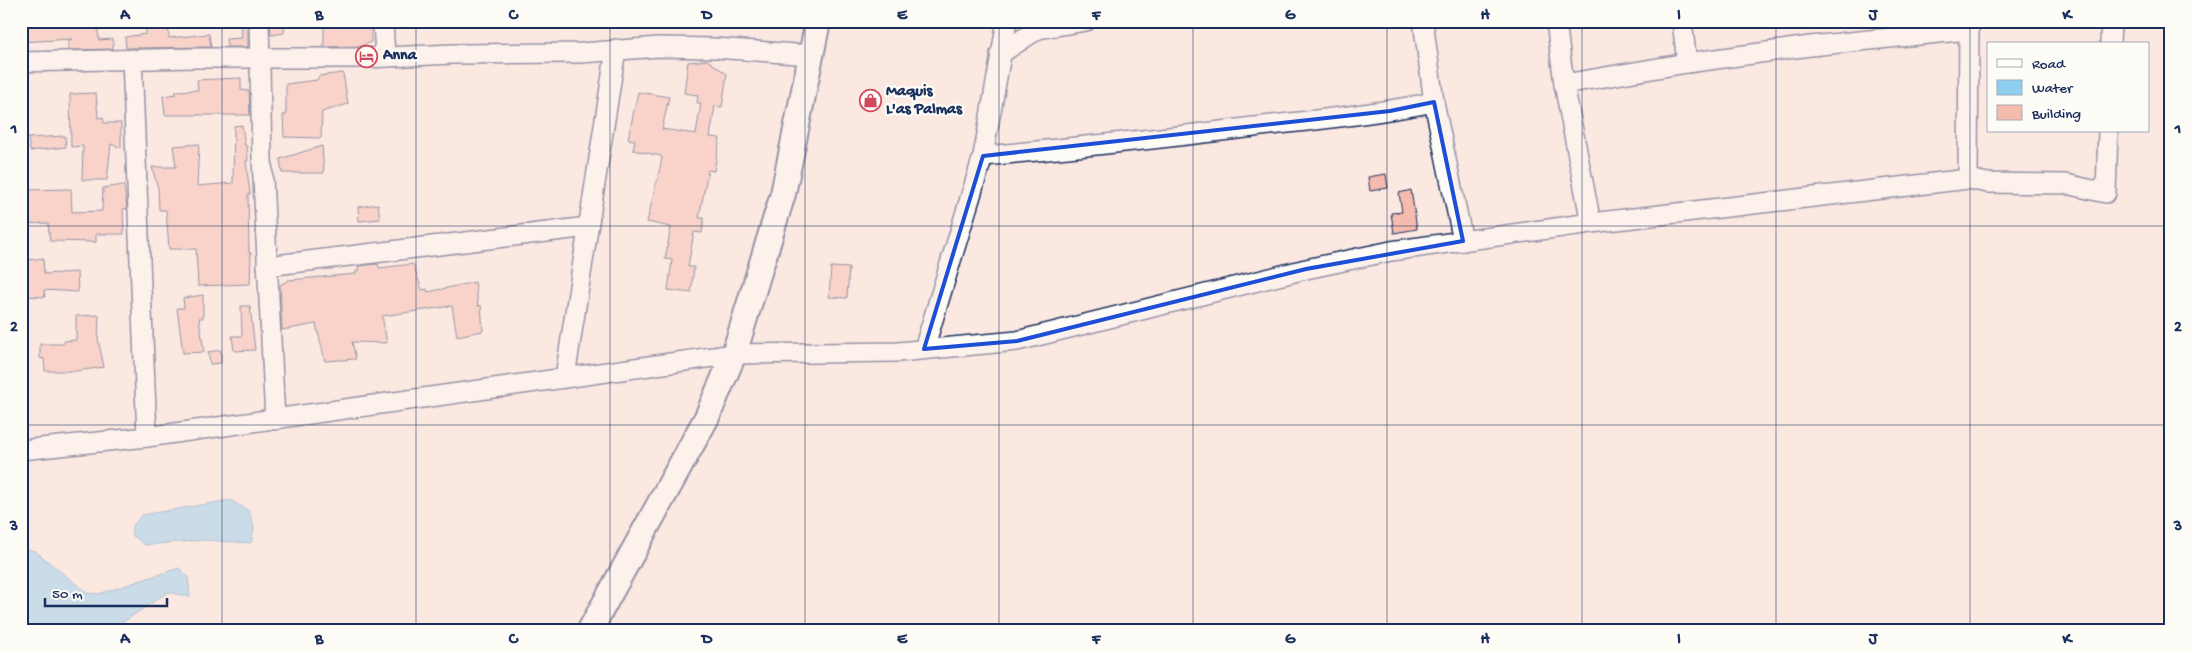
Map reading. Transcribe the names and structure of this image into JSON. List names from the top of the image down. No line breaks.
{"places":{"hotel":["Anna"],"shop":["Maquis L'as Palmas"]},"legend":["Road","Water","Building"],"scale_bar":"50 m","grid":{"columns":["A","B","C","D","E","F","G","H","I","J","K"],"rows":["1","2","3"]}}
